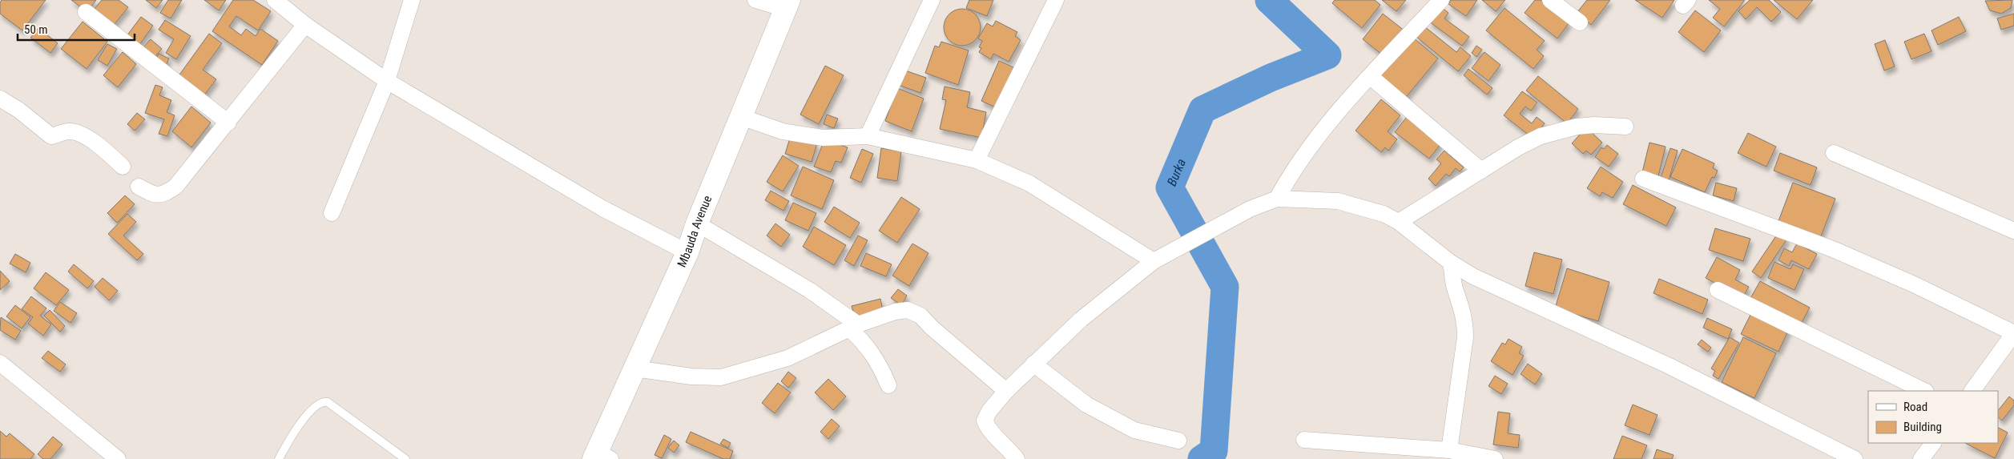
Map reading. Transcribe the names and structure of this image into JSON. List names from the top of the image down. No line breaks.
{"streets":{"street":["Mbauda Avenue"]},"water":["Burka"],"legend":["Road","Building"],"scale_bar":"50 m"}
